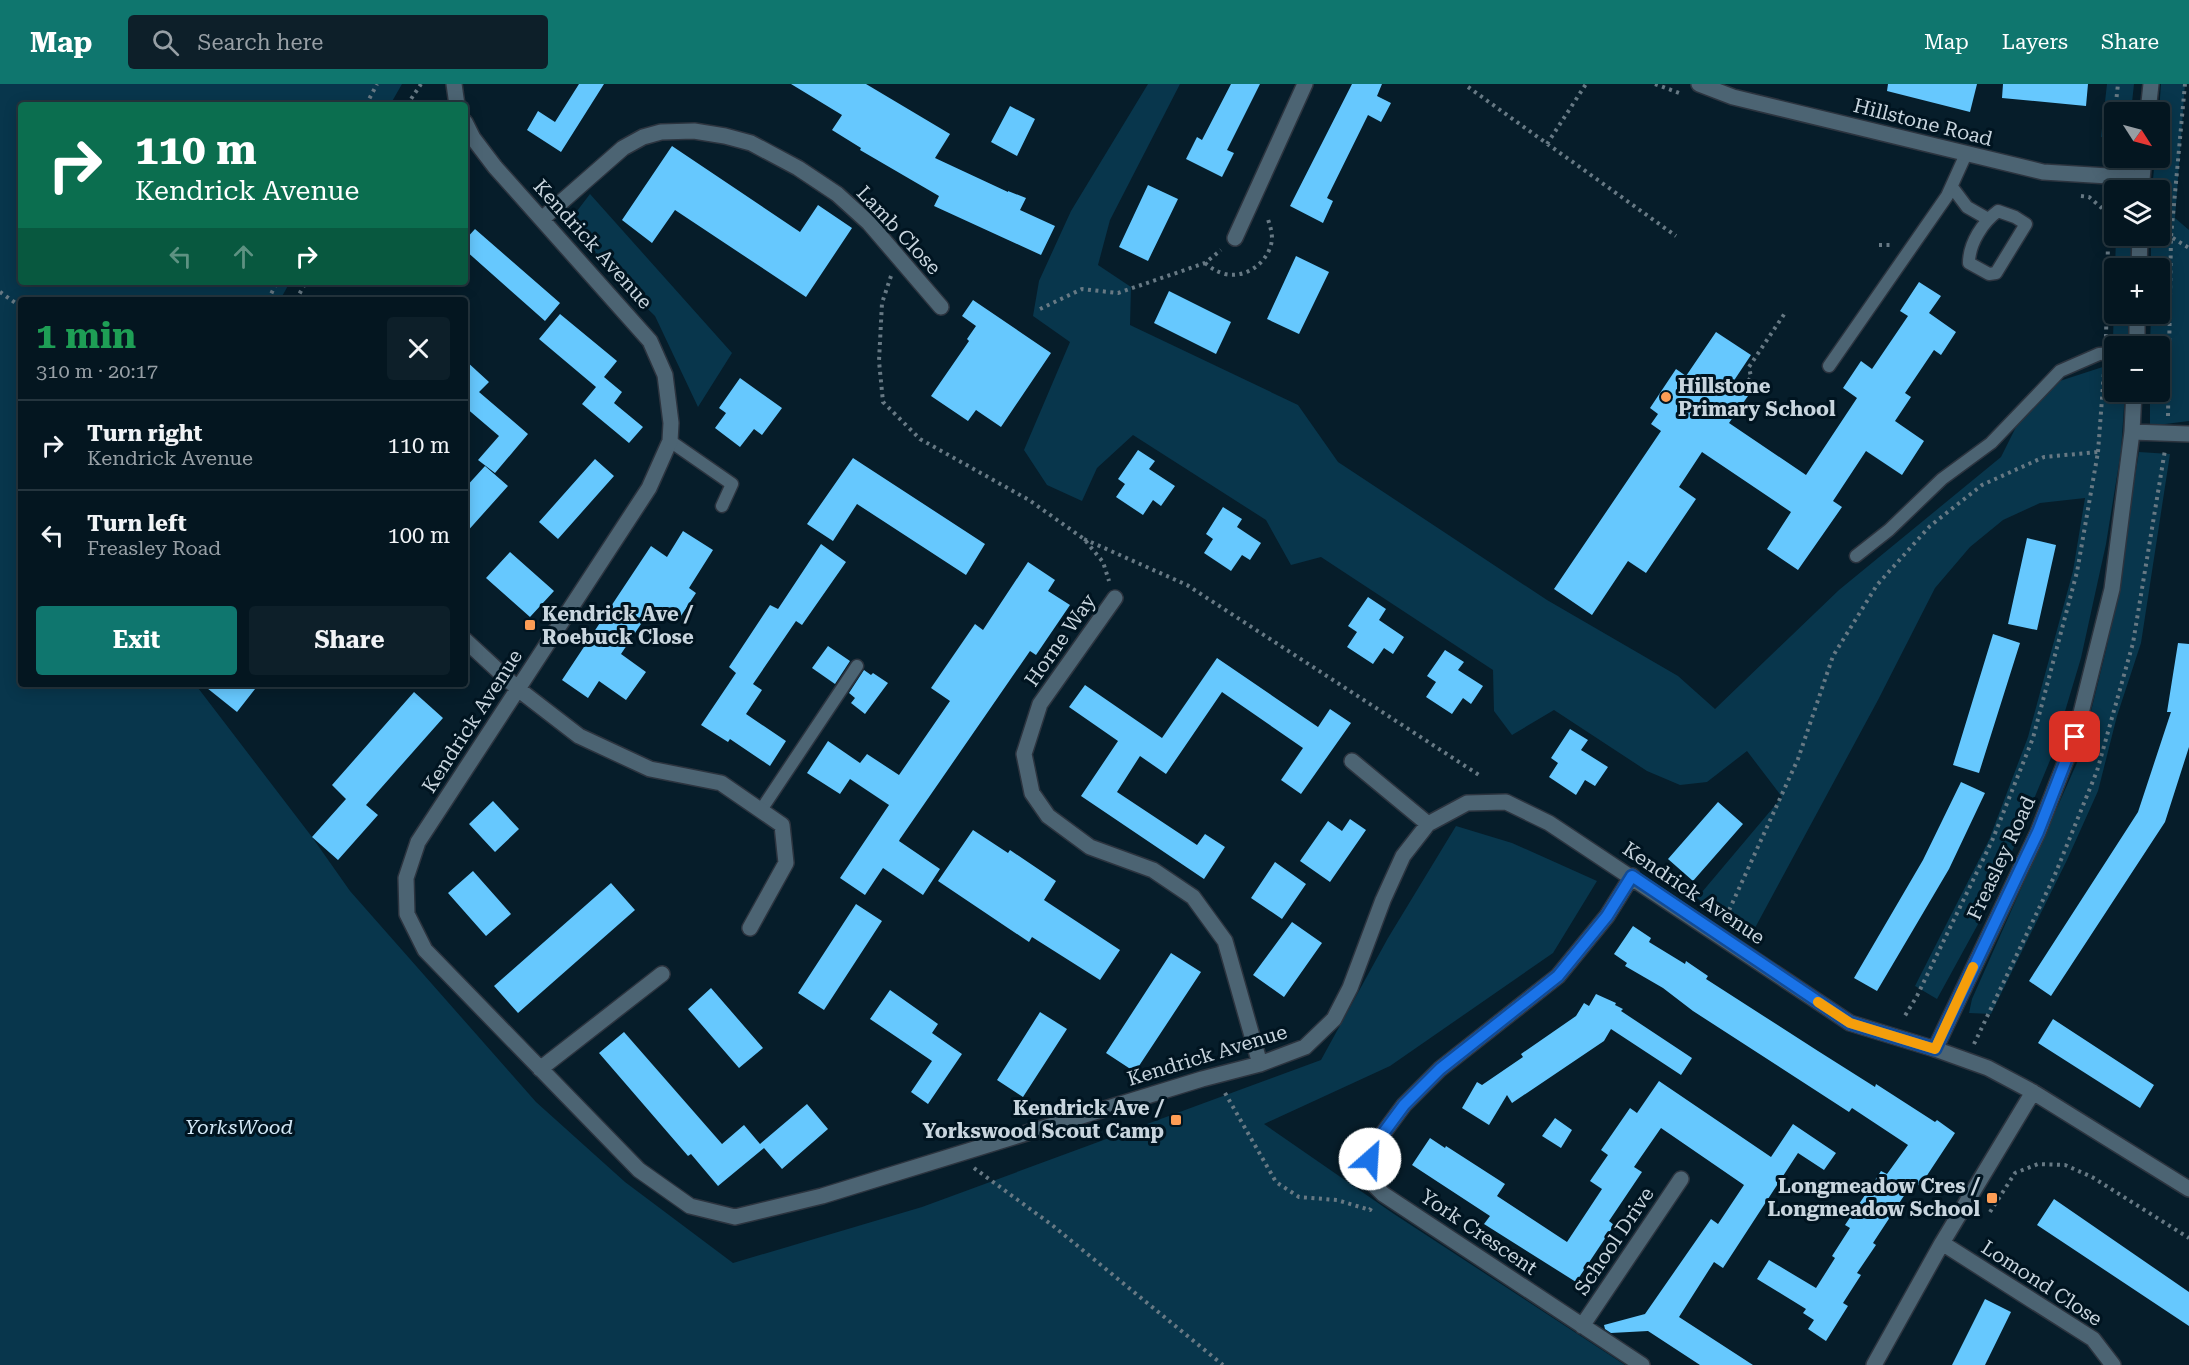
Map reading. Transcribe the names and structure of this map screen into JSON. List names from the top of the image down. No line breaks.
{"streets":{"street":["Hillstone Road","Lamb Close","Kendrick Avenue","Horne Way","Freasley Road","York Crescent","School Drive","Lomond Close"]},"crossings":[["Lamb Close","Kendrick Avenue"],["Kendrick Avenue","Horne Way"],["Kendrick Avenue","Freasley Road"],["Kendrick Avenue","York Crescent"],["York Crescent","School Drive"]],"parks":["YorksWood"],"places":{"other":["Hillstone Primary School"],"transit":["Kendrick Ave / Roebuck Close","Kendrick Ave / Yorkswood Scout Camp","Longmeadow Cres / Longmeadow School"]},"north":"bottom right","page":{"header":"Map","search":"Search here","nav":["Map","Layers","Share"],"map_buttons":["+","−"],"turn":["110 m","Kendrick Avenue"],"heading":["1 min","310 m · 20:17"],"list":[{"name":"Turn right","note":"Kendrick Avenue","value":"110 m"},{"name":"Turn left","note":"Freasley Road","value":"100 m"}],"buttons":["Exit","Share"]}}
